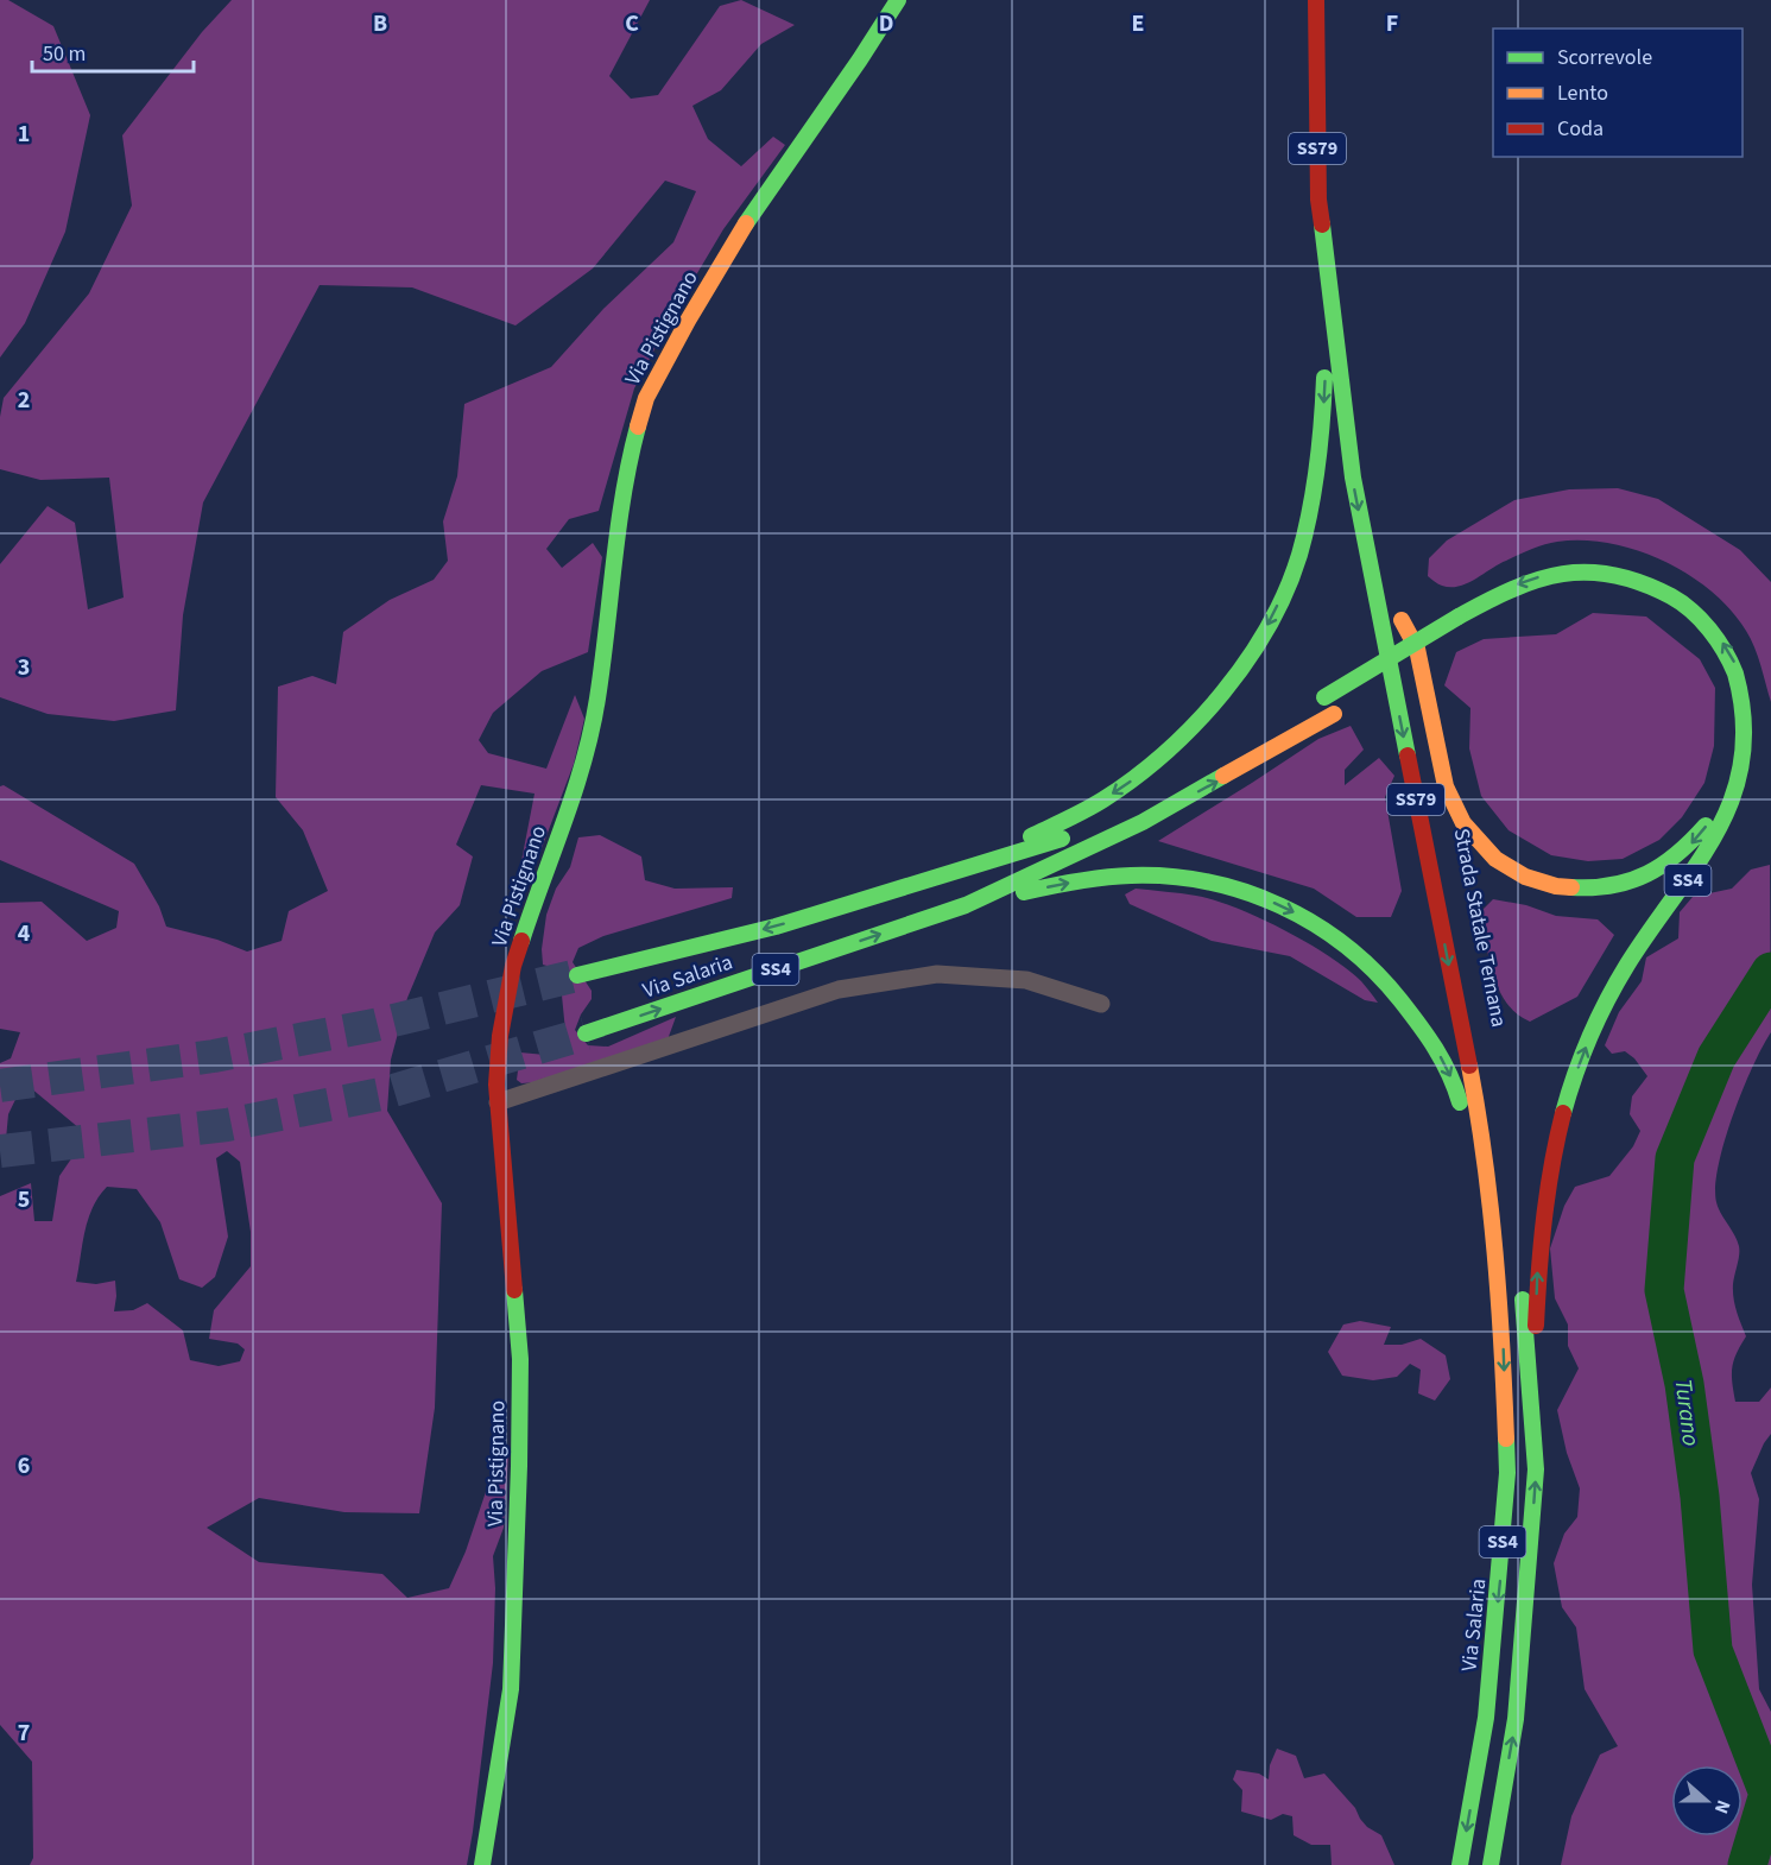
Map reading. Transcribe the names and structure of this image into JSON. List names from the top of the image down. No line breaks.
{"streets":{"main road":["SS79","Via Pistignano","SS4","Strada Statale Ternana","Via Salaria"]},"crossings":[["SS4","Strada Statale Ternana"],["SS4","Via Salaria"],["Strada Statale Ternana","Via Salaria"]],"water":["Turano"],"legend":["Scorrevole","Lento","Coda"],"scale_bar":"50 m","north":"right","grid":{"columns":["B","C","D","E","F"],"rows":["1","2","3","4","5","6","7"]}}
